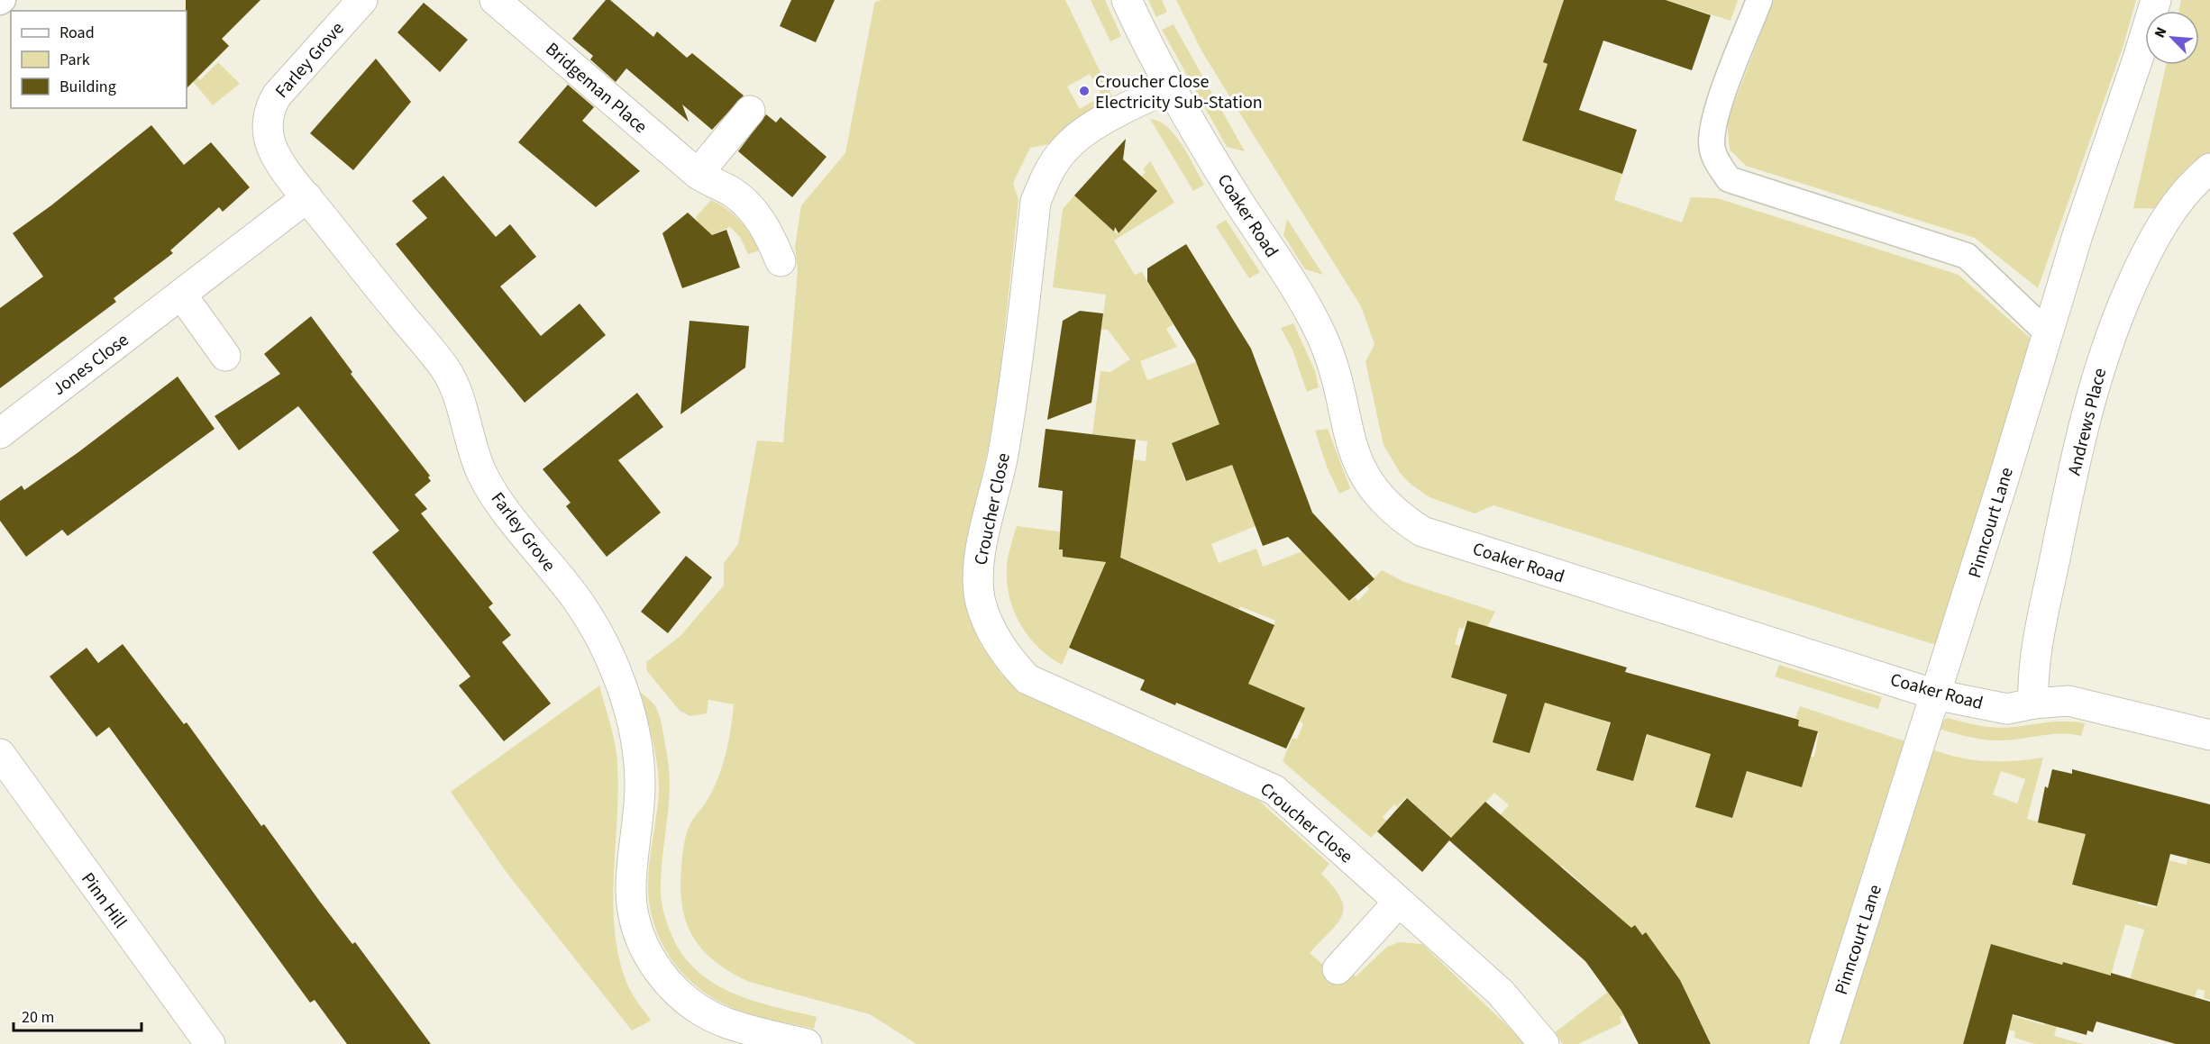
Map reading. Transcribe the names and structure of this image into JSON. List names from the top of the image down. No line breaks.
{"streets":{"street":["Farley Grove","Bridgeman Place","Coaker Road","Jones Close","Andrews Place","Croucher Close","Pinncourt Lane","Pinn Hill"]},"crossings":[["Farley Grove","Jones Close"],["Coaker Road","Andrews Place"],["Coaker Road","Croucher Close"],["Coaker Road","Pinncourt Lane"]],"places":["Croucher Close Electricity Sub-Station"],"legend":["Road","Park","Building"],"scale_bar":"20 m","north":"top left"}
